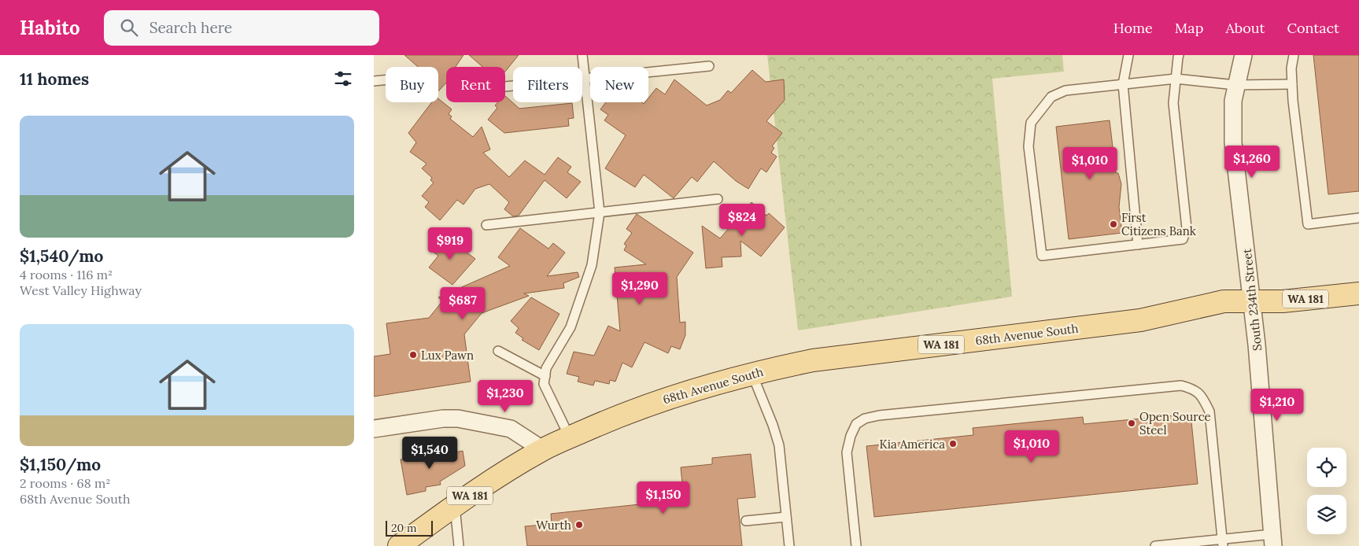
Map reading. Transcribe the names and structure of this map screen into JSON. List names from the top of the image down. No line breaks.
{"streets":{"main road":["WA 181","68th Avenue South"],"street":["South 234th Street"]},"crossings":[["WA 181","68th Avenue South"],["South 234th Street","68th Avenue South"]],"places":["First Citizens Bank","Lux Pawn","Open Source Steel","Kia America","Wurth"],"scale_bar":"20 m","page":{"header":"Habito","search":"Search here","nav":["Home","Map","About","Contact"],"heading":"11 homes","chip":["Buy","Rent","Filters","New"],"list":[{"name":"$1,540/mo","note":"4 rooms · 116 m² · West Valley Highway"},{"name":"$1,150/mo","note":"2 rooms · 68 m² · 68th Avenue South"}],"price":["$1,260","$1,010","$824","$919","$1,290","$687","$1,230","$1,210","$1,010","$1,540","$1,150"],"scale":"20 m"}}
